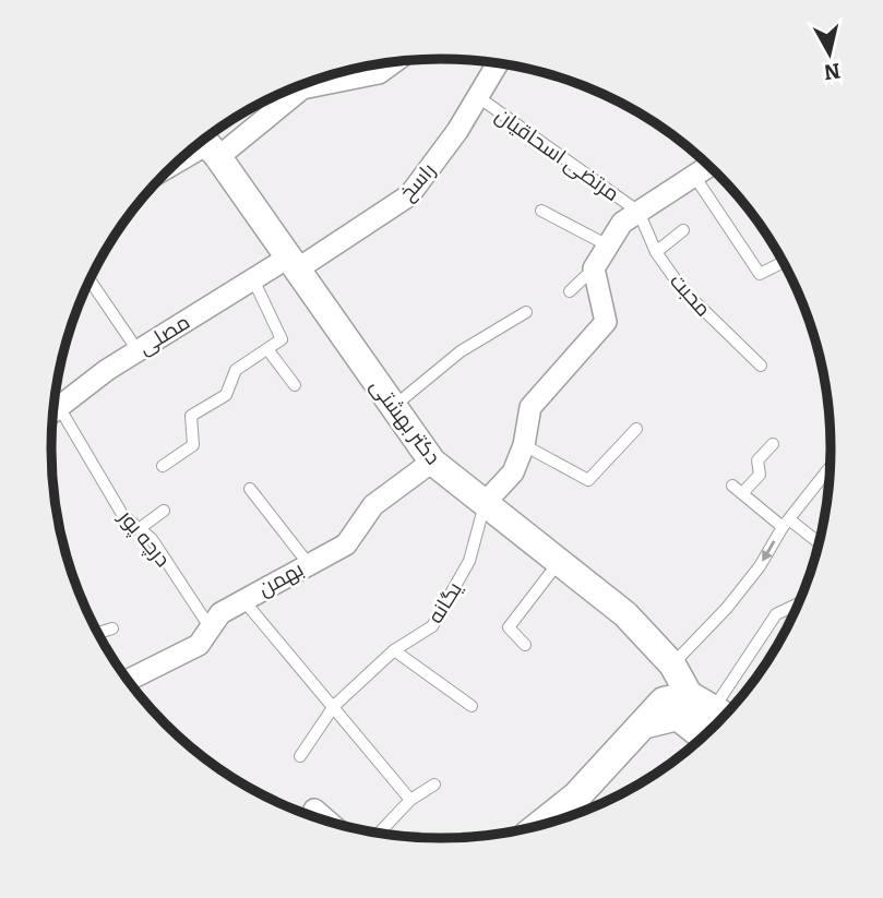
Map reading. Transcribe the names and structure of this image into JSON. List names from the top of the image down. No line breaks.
{"streets":{"street":["راسخ","مصلی","دکتر بهشتی","بهمن"],"lane":["مرتضی اسحاقیان","محبت","درچه پور","یگانه"]},"crossings":[["مرتضی اسحاقیان","راسخ"],["مرتضی اسحاقیان","محبت"],["راسخ","مصلی"],["راسخ","دکتر بهشتی"],["مصلی","دکتر بهشتی"],["دکتر بهشتی","بهمن"],["دکتر بهشتی","یگانه"],["درچه پور","بهمن"]],"north":"bottom"}
